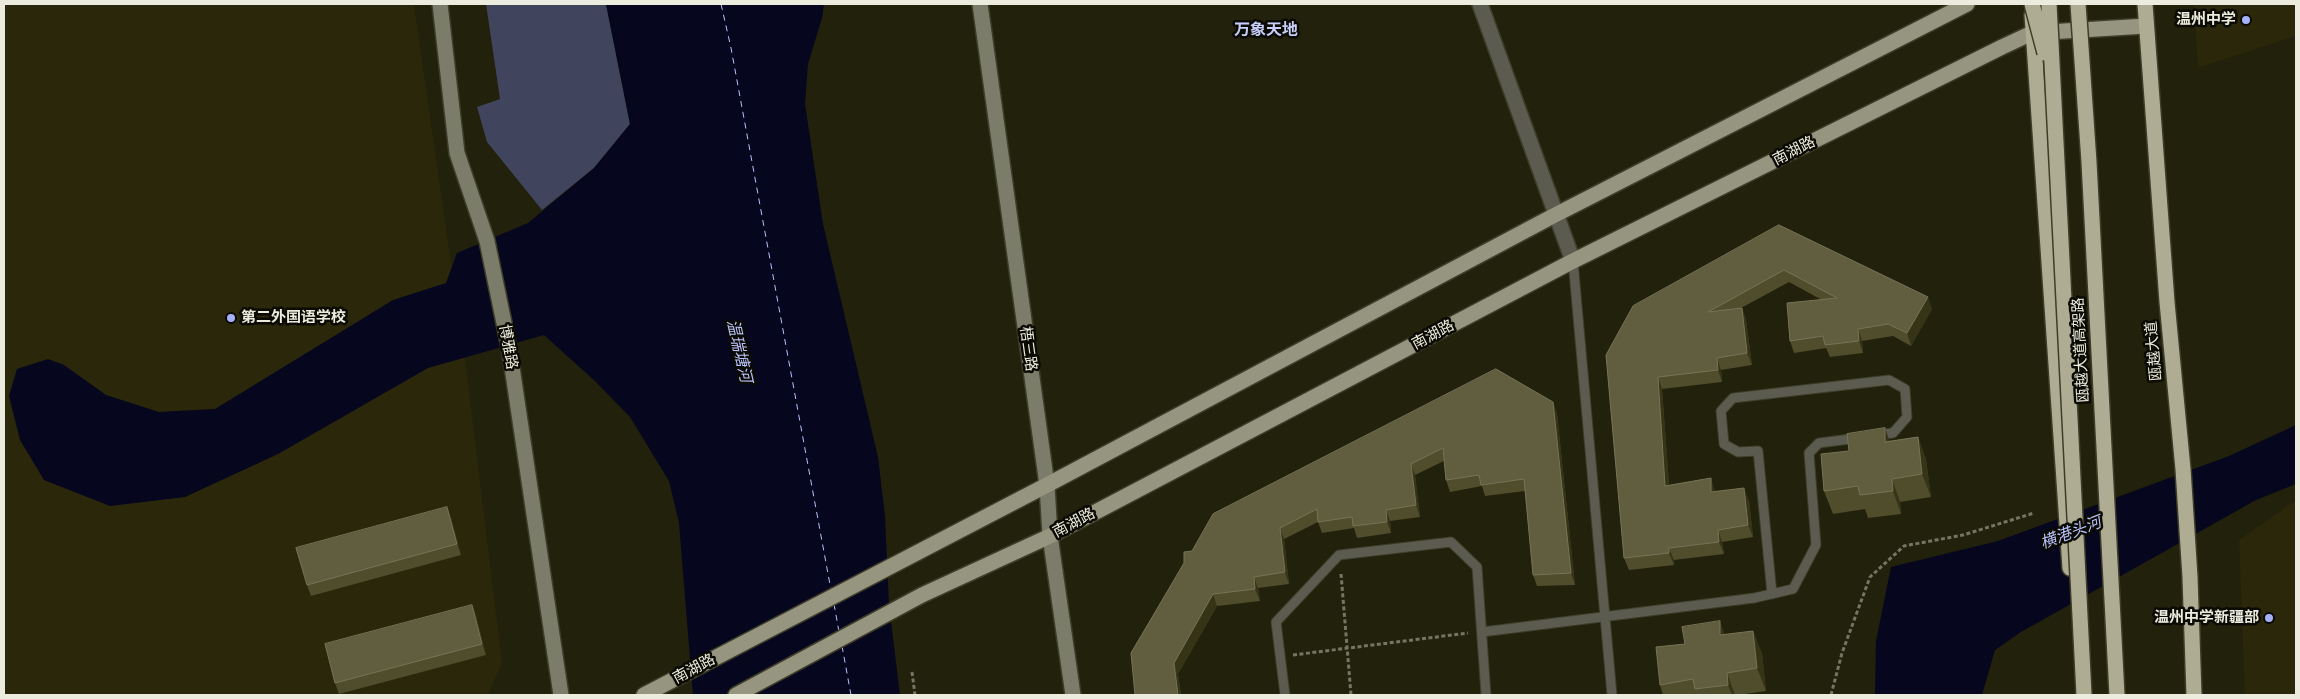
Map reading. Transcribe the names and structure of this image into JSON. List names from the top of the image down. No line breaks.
{"streets":{"highway":["瓯越大道高架路","瓯越大道"],"main road":["南湖路"],"street":["博雅路","梧三路"]},"crossings":[["南湖路","梧三路"],["南湖路","瓯越大道"]],"districts":["万象天地"],"water":["温瑞塘河","横港头河"],"places":["温州中学","第二外国语学校","温州中学新疆部"]}
